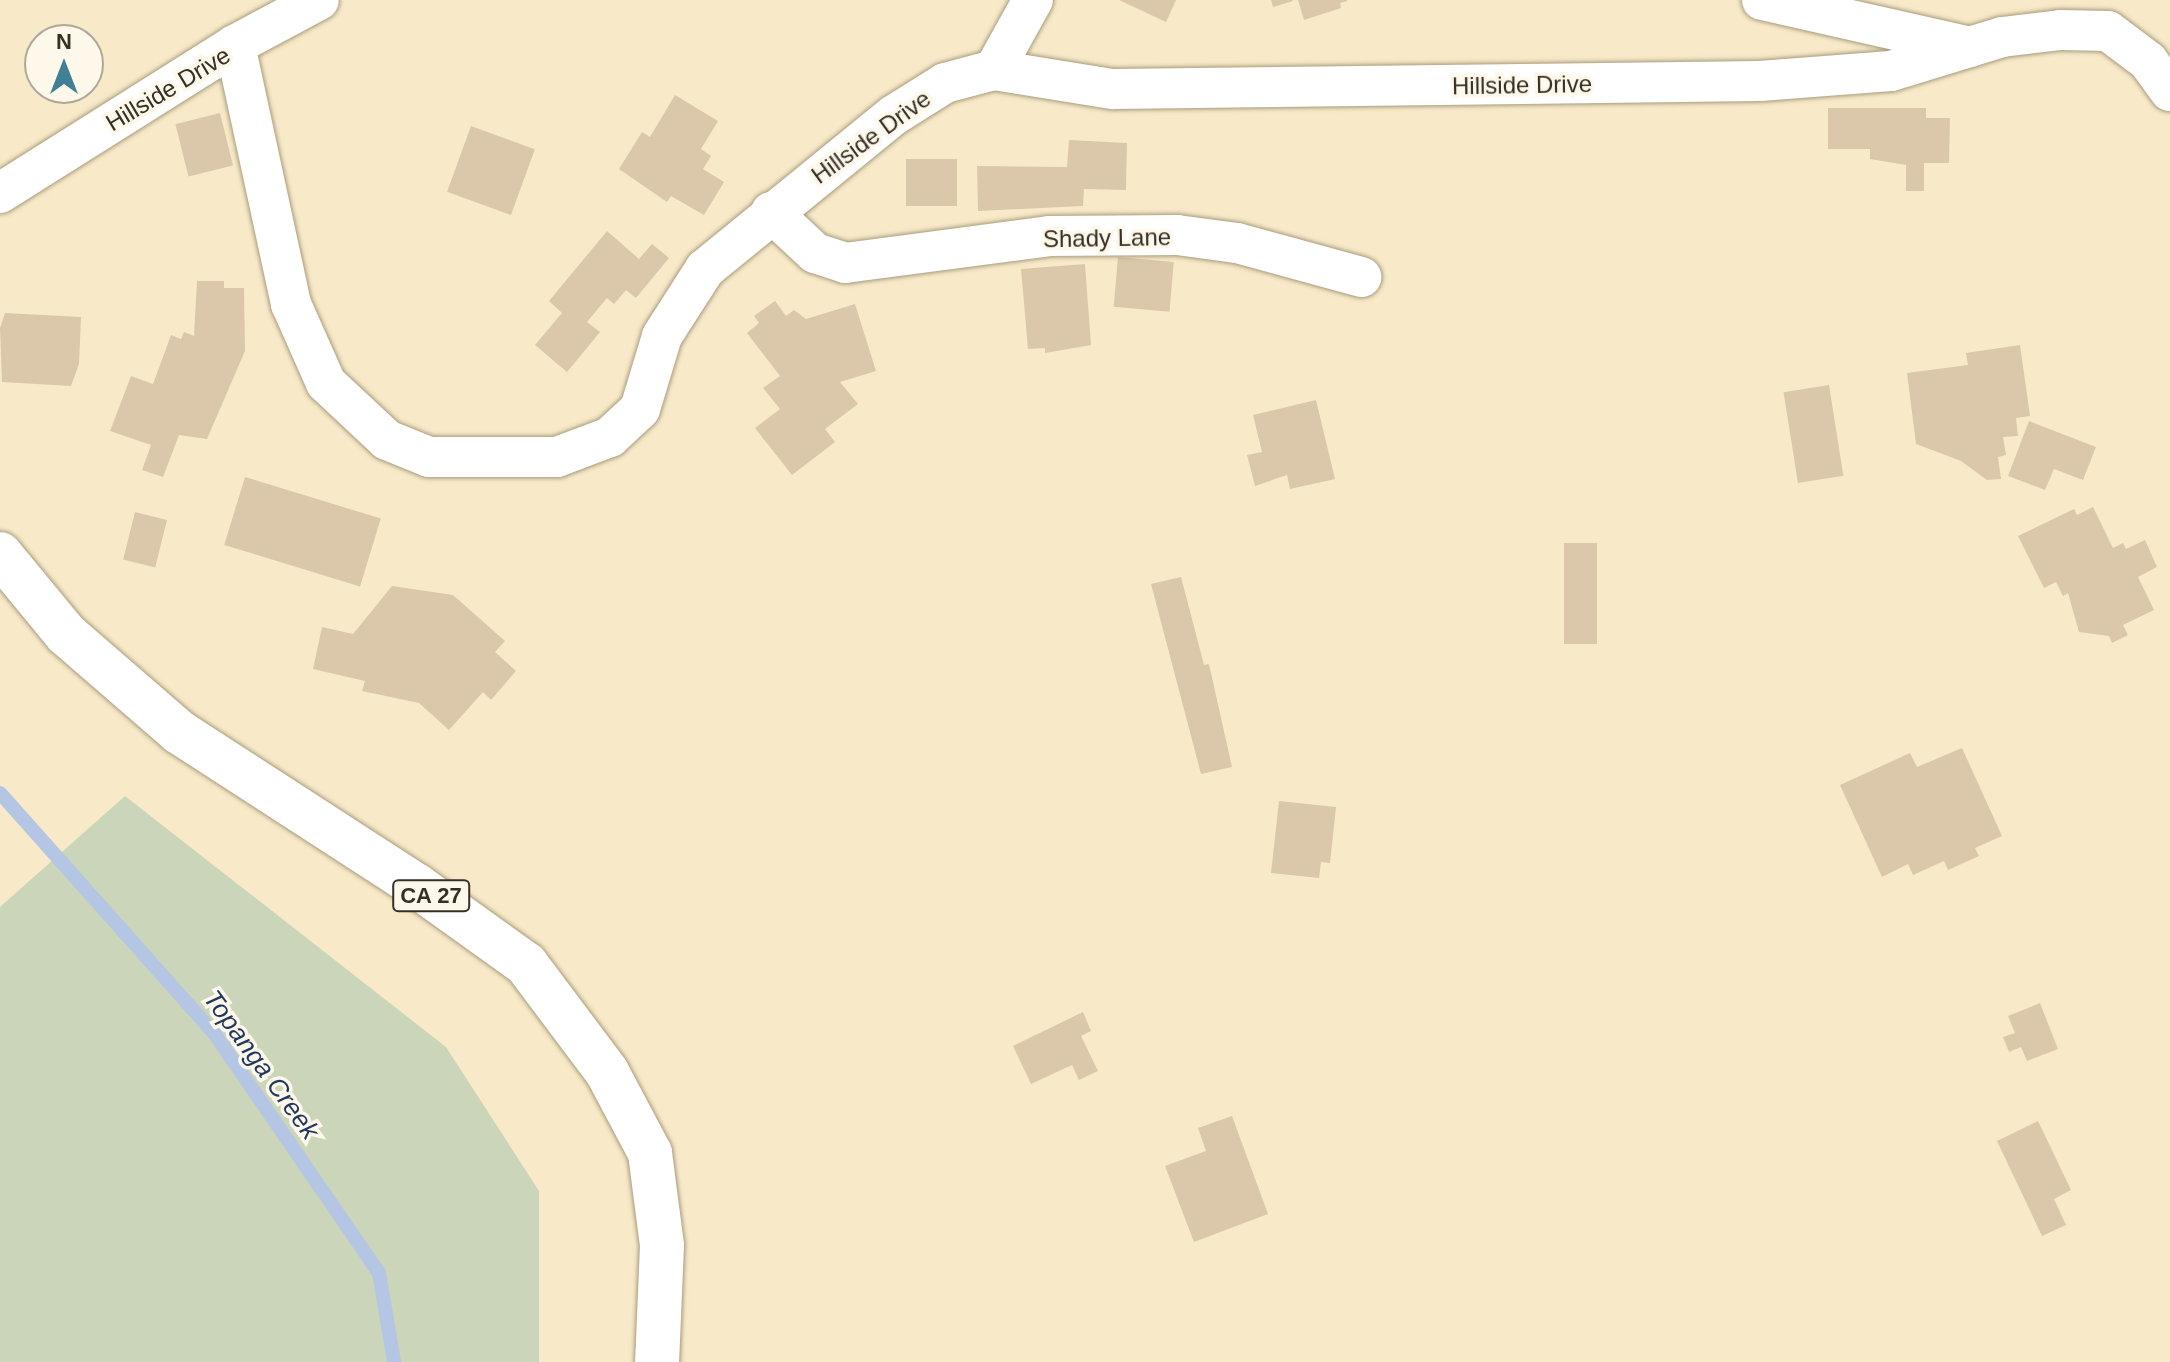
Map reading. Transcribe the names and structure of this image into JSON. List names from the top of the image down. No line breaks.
{"streets":{"main road":["CA 27"],"street":["Hillside Drive","Shady Lane"]},"crossings":[["Hillside Drive","Shady Lane"]],"water":["Topanga Creek"],"north":"top"}
